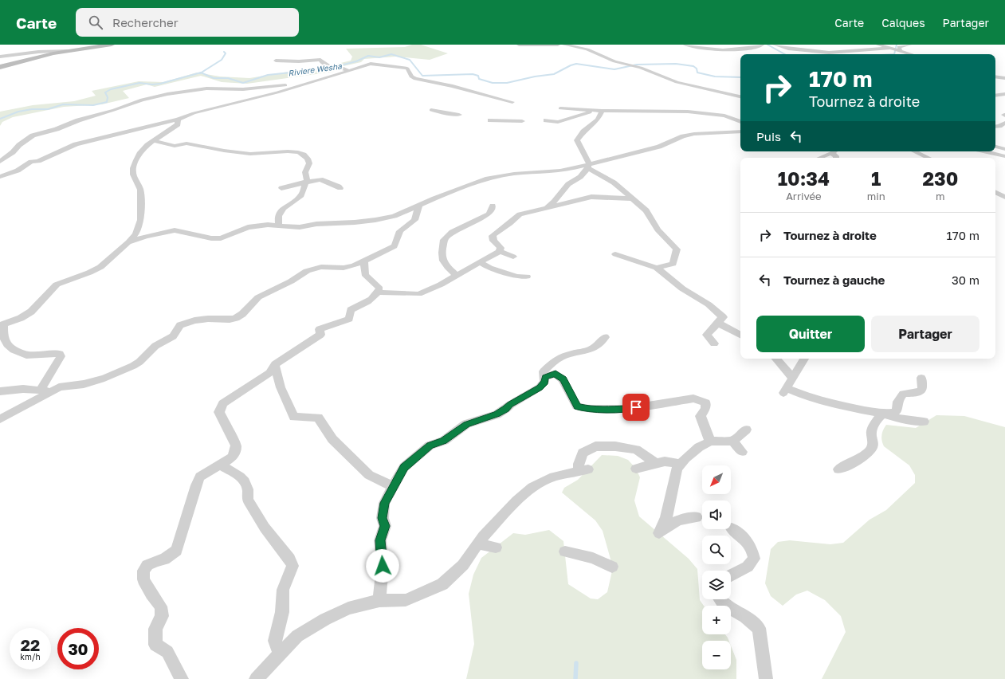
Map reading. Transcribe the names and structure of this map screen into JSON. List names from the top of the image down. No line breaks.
{"water":["Riviere Wesha"],"north":"bottom left","page":{"header":"Carte","search":"Rechercher","nav":["Carte","Calques","Partager"],"turn":["170 m","Tournez à droite"],"then":"Puis","eta":["10:34","Arrivée","1","min","230","m"],"list":[{"name":"Tournez à droite","value":"170 m"},{"name":"Tournez à gauche","value":"30 m"}],"buttons":["Quitter","Partager"],"map_buttons":["+","−"],"speed":"22 km/h","limit":"30"}}
